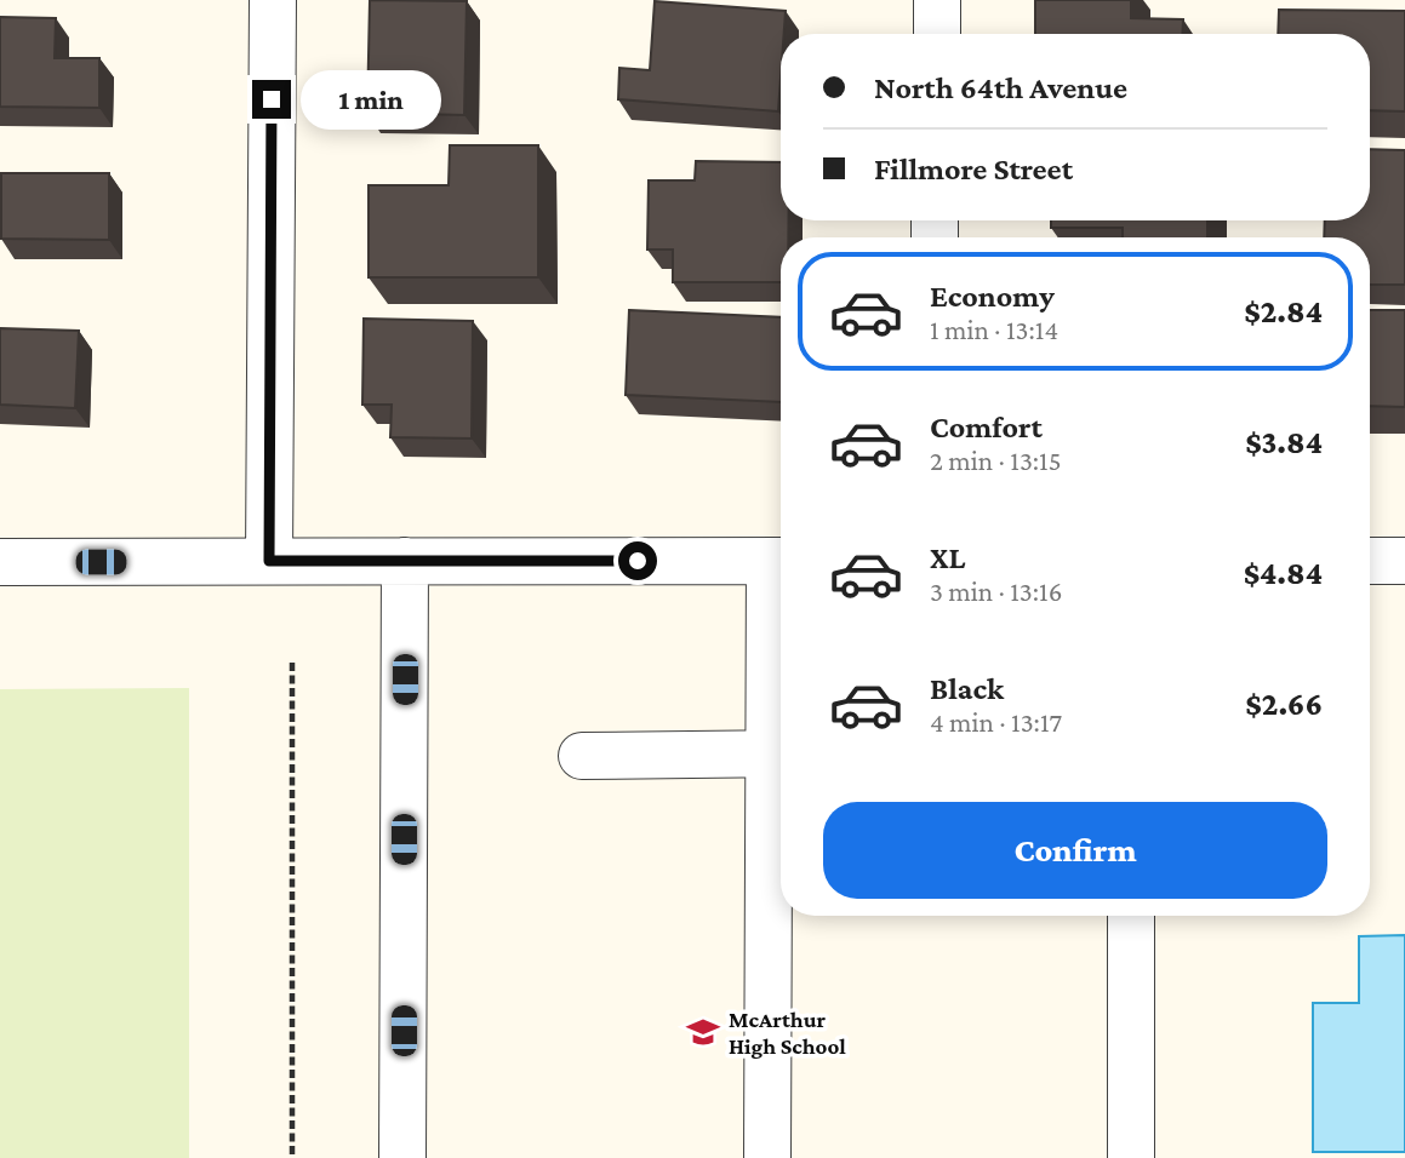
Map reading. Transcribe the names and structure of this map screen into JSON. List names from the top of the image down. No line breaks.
{"places":{"school or university":["McArthur High School"]},"page":{"banner":["North 64th Avenue","Fillmore Street"],"bubble":"1 min","list":[{"name":"Economy","note":"1 min · 13:14","value":"$2.84"},{"name":"Comfort","note":"2 min · 13:15","value":"$3.84"},{"name":"XL","note":"3 min · 13:16","value":"$4.84"},{"name":"Black","note":"4 min · 13:17","value":"$2.66"}],"buttons":"Confirm"}}
